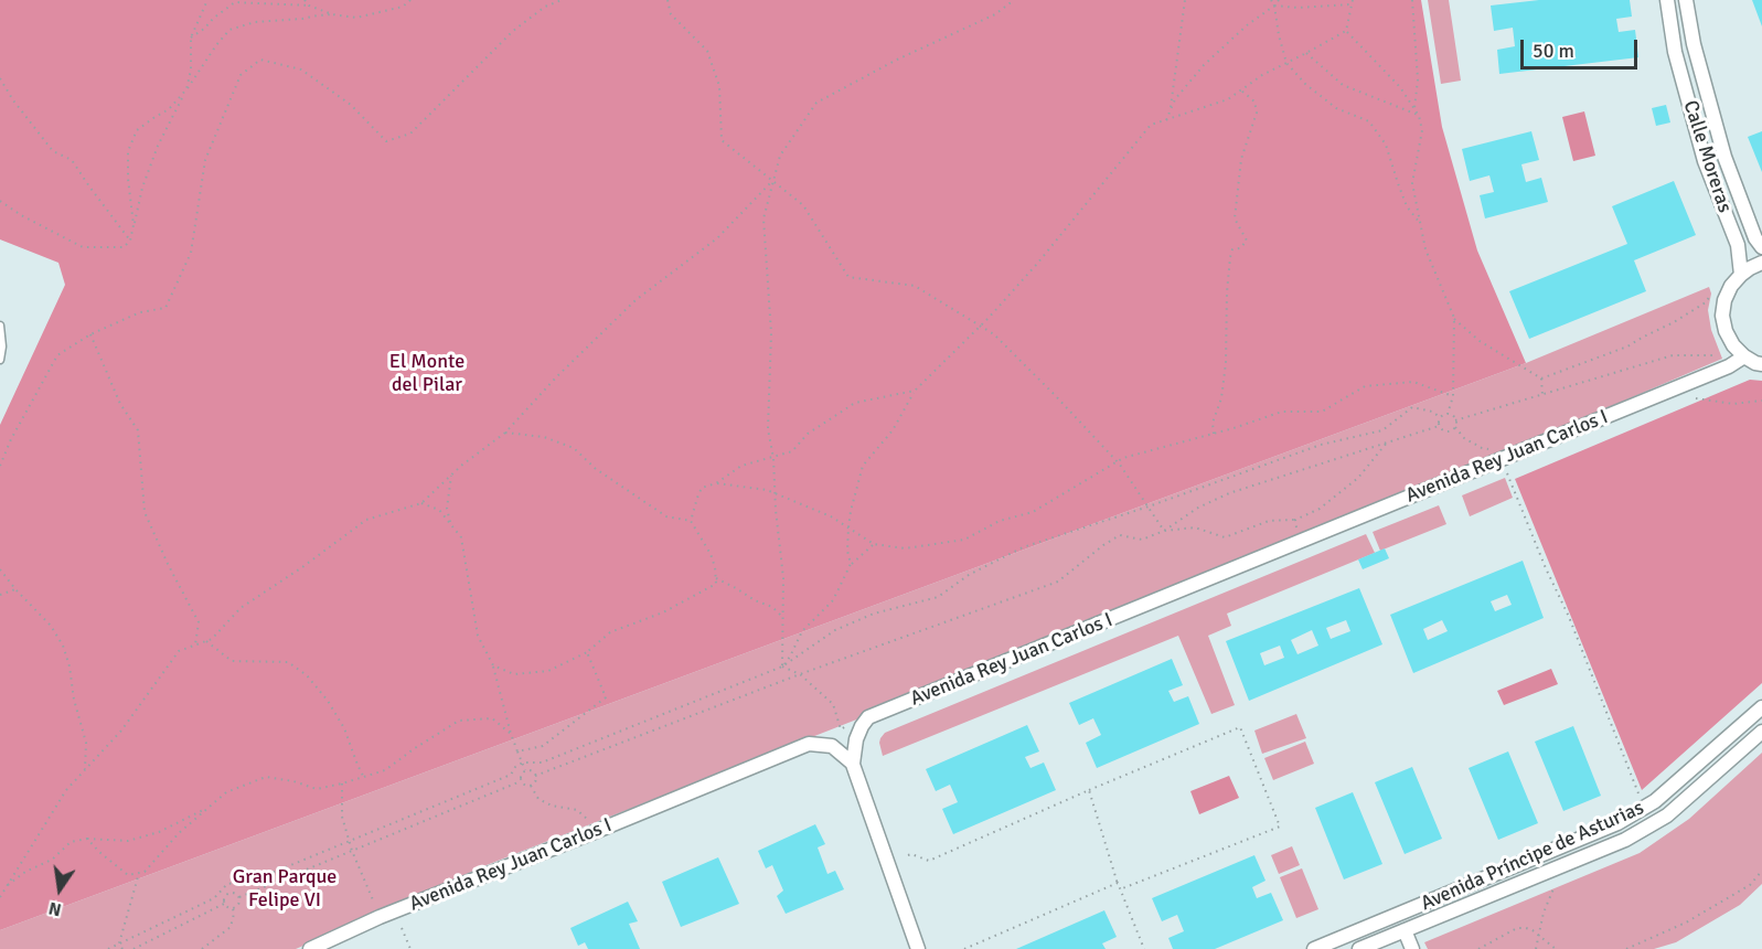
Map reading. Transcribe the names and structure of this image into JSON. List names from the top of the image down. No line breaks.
{"streets":{"street":["Calle Moreras","Avenida Rey Juan Carlos I","Avenida Príncipe de Asturias"]},"parks":["El Monte del Pilar","Gran Parque Felipe VI"],"scale_bar":"50 m","north":"bottom"}
